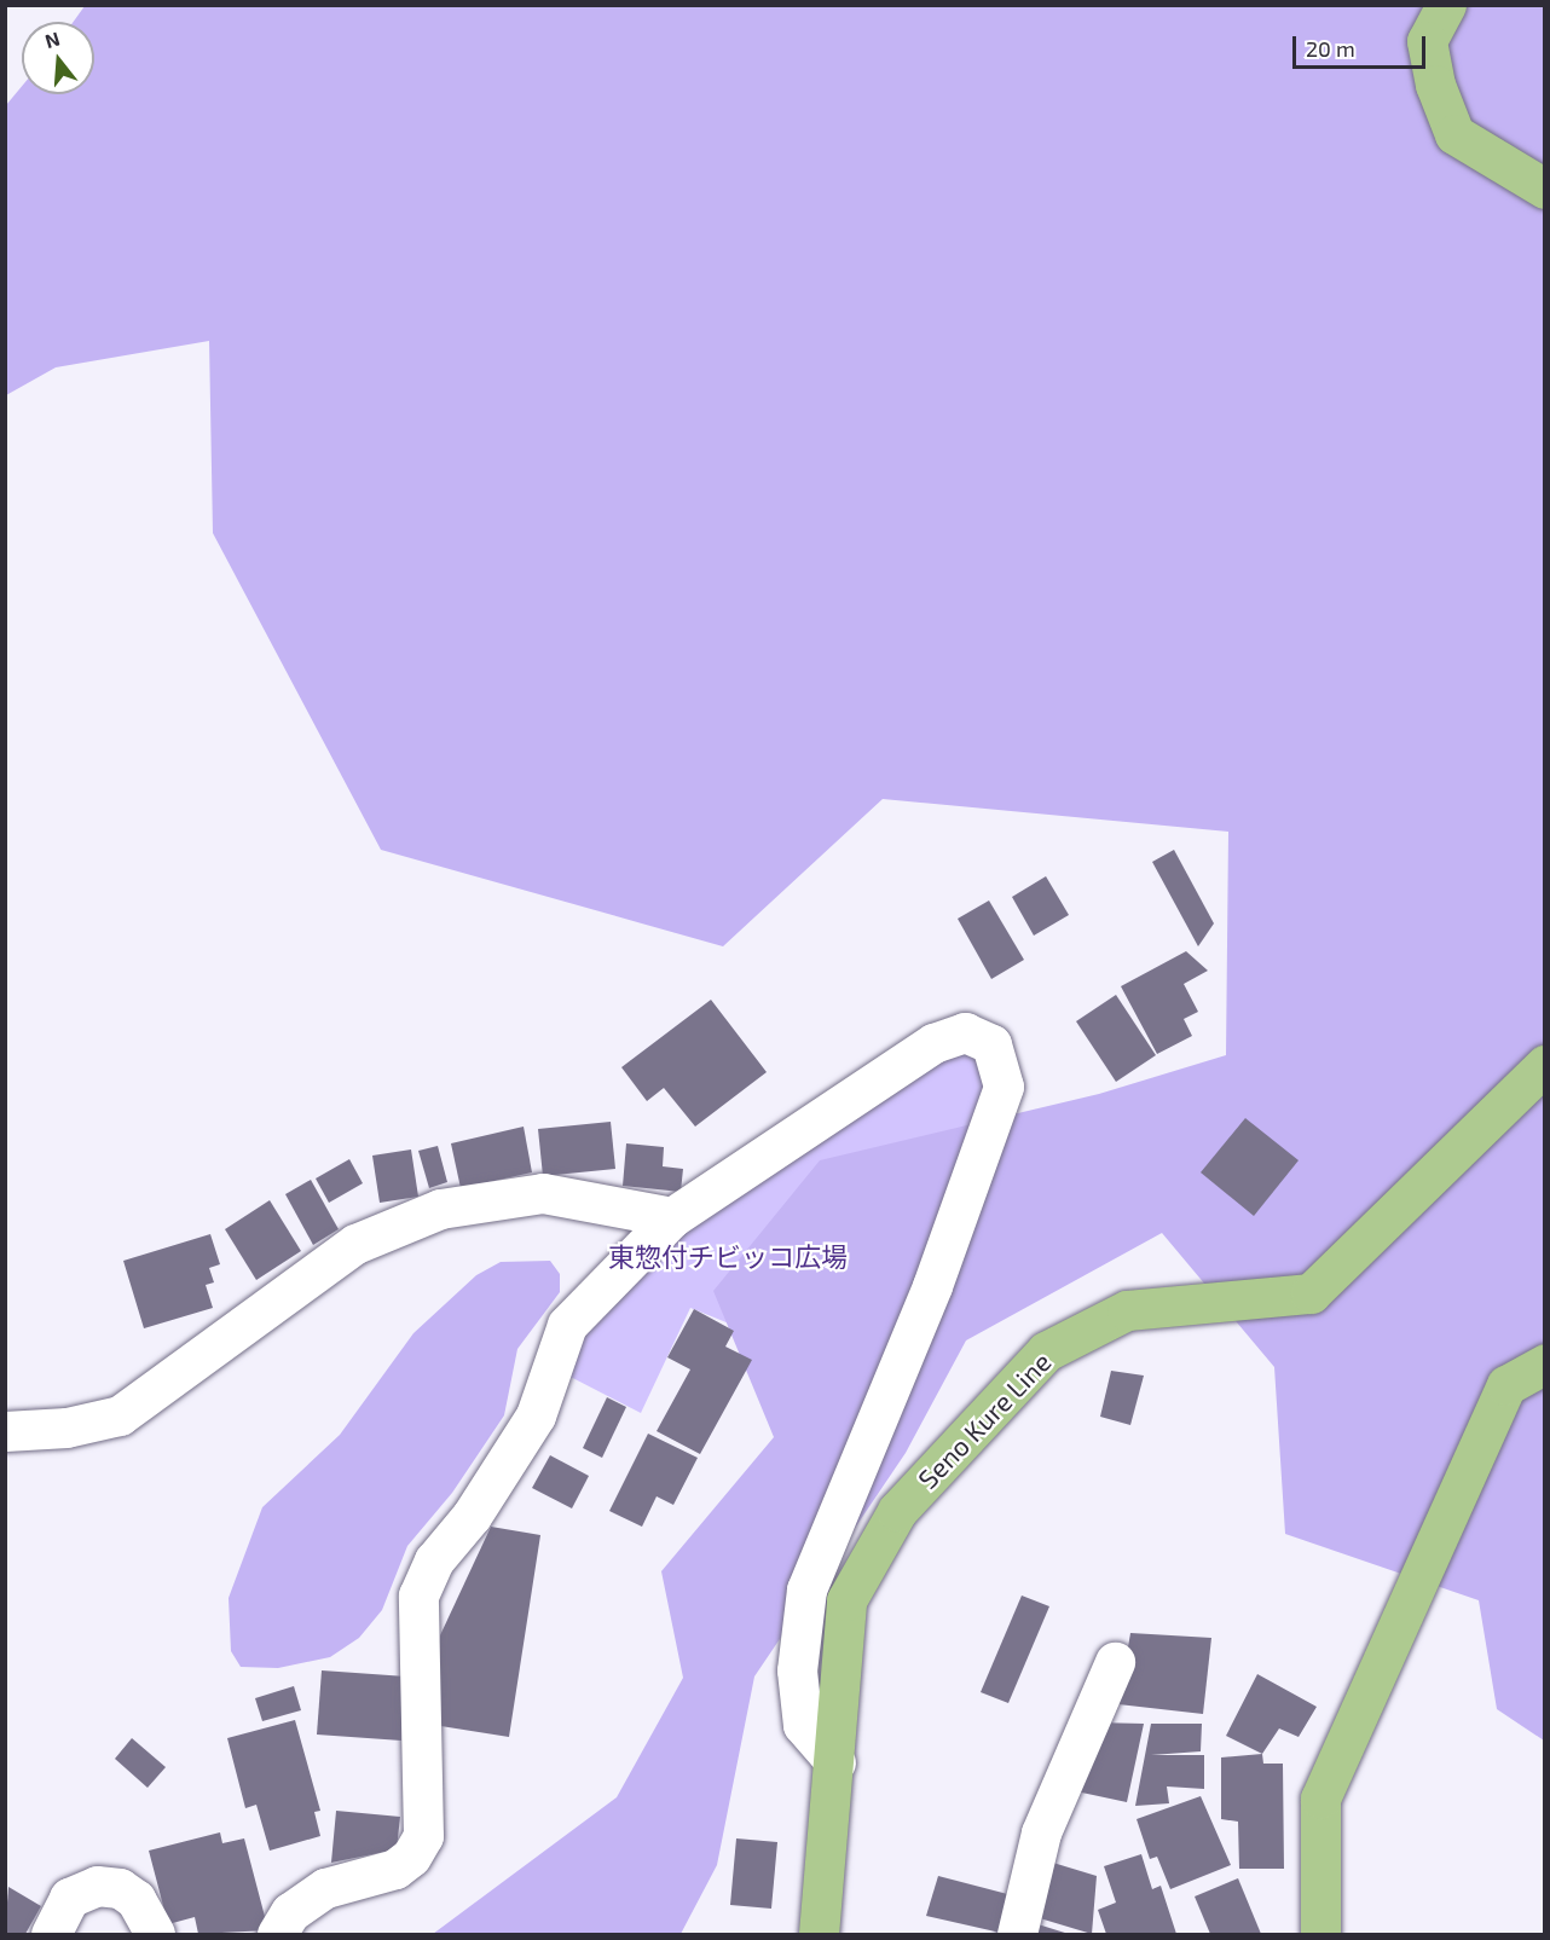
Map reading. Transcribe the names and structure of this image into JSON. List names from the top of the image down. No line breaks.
{"streets":{"main road":["Seno Kure Line"]},"parks":["東惣付チビッコ広場"],"scale_bar":"20 m","north":"top"}
